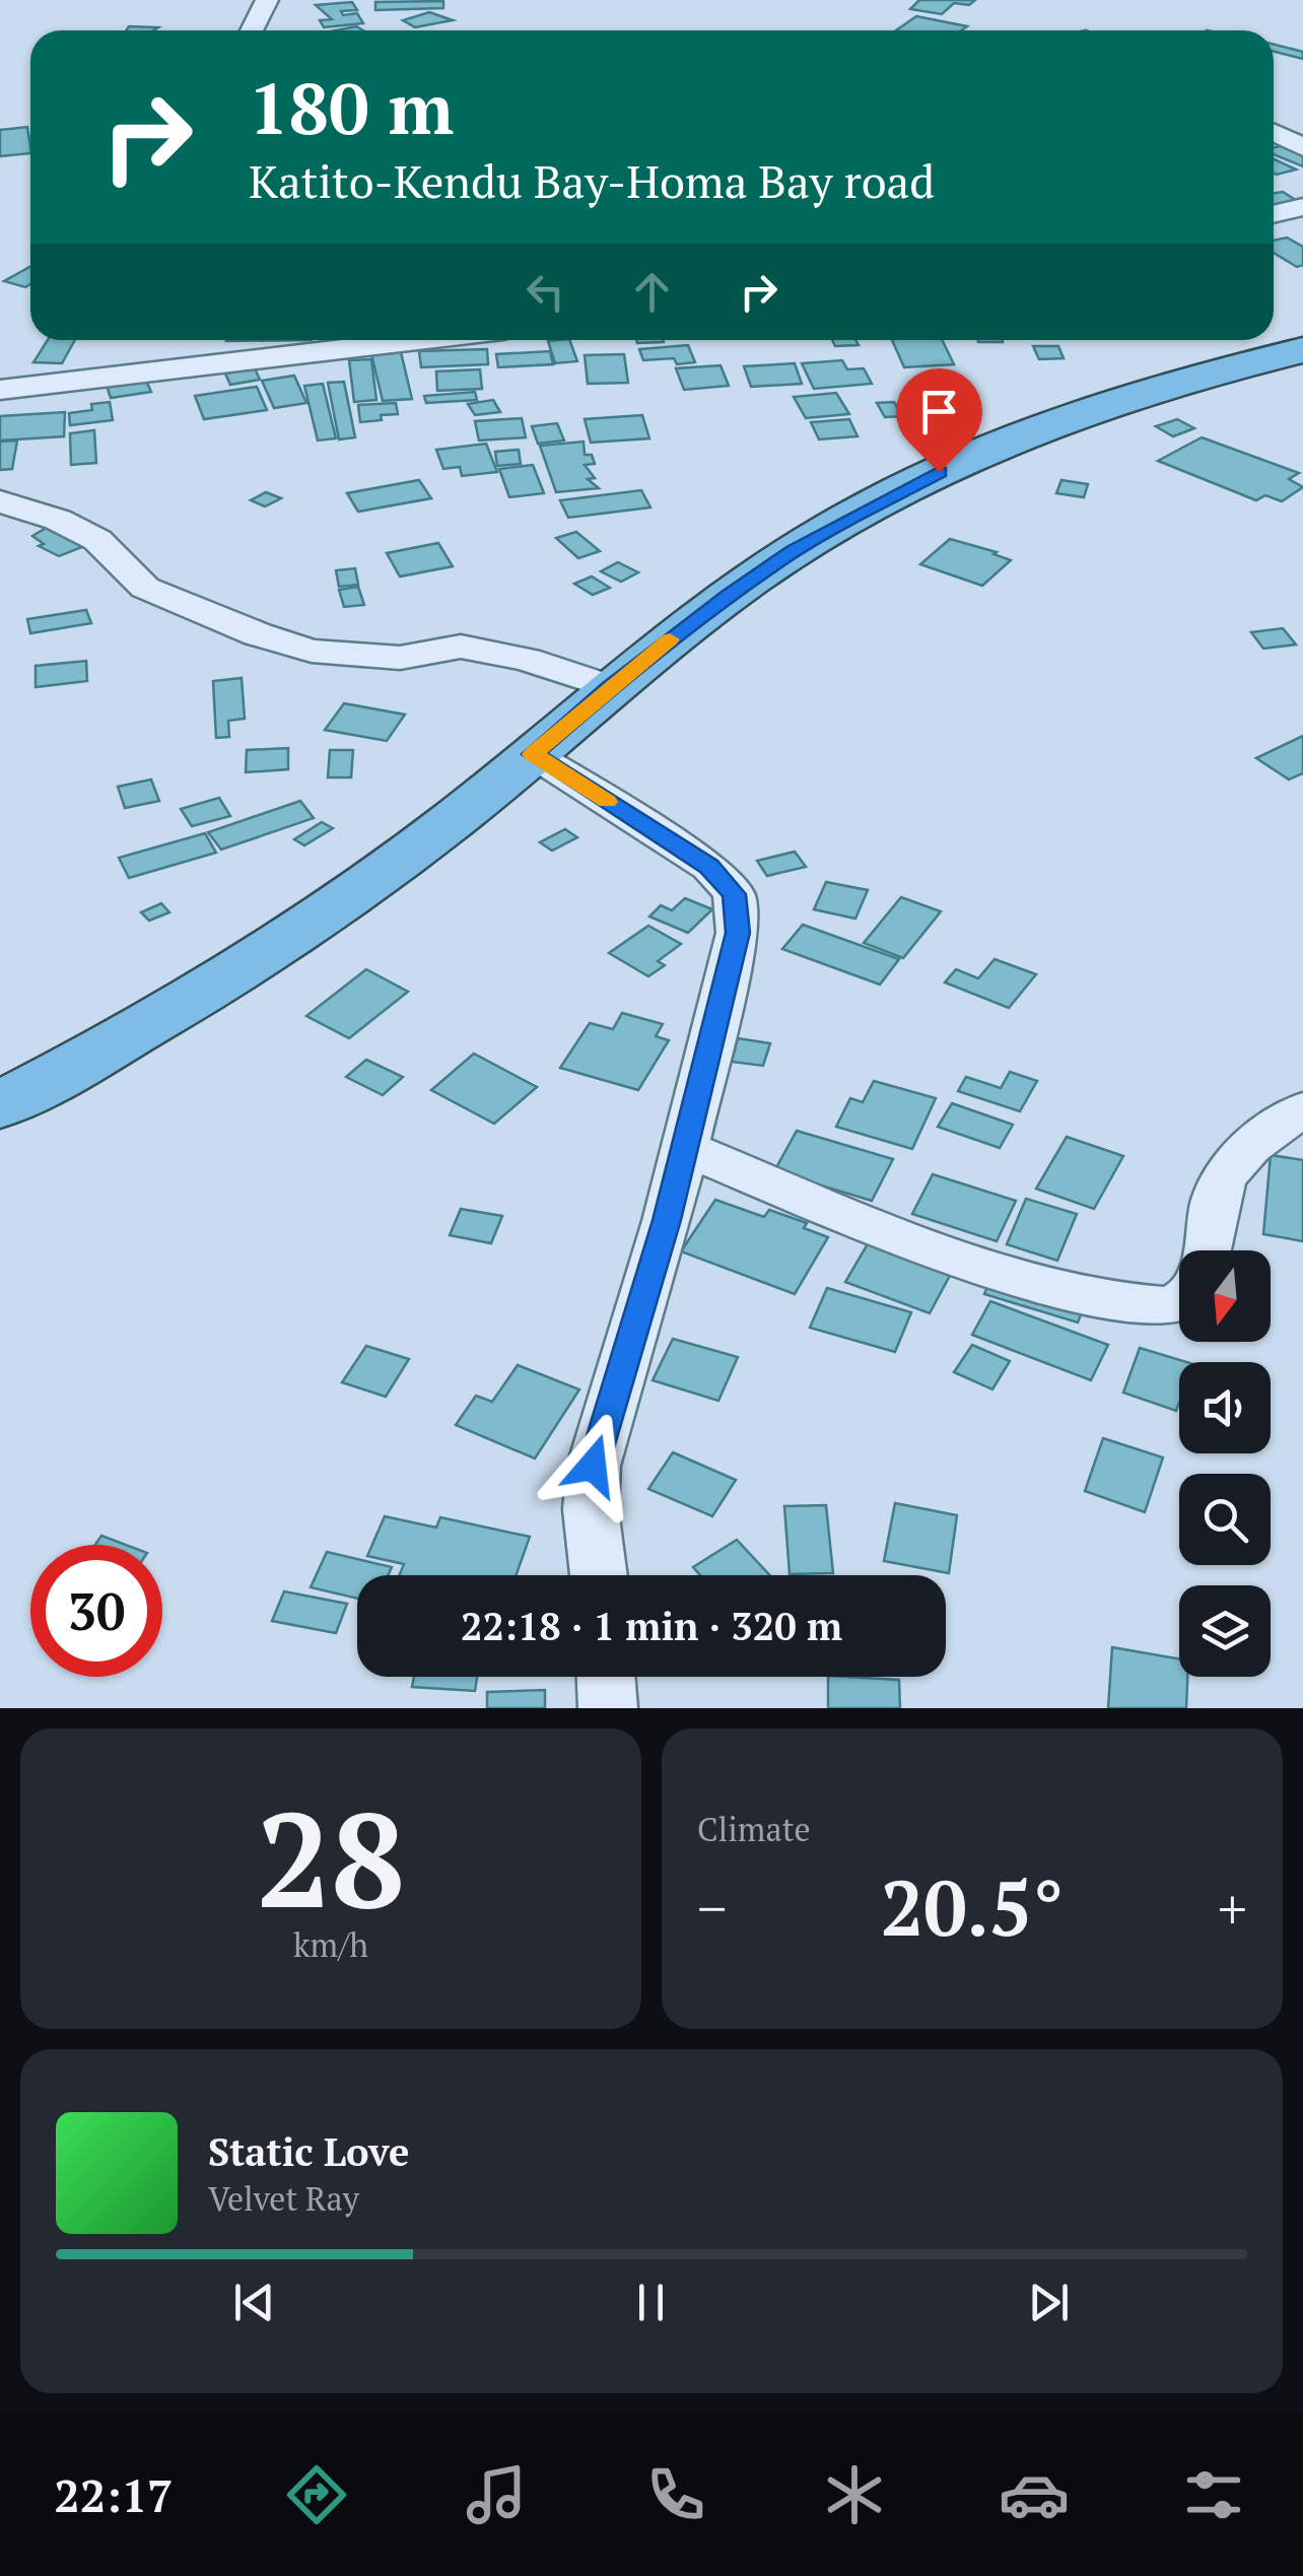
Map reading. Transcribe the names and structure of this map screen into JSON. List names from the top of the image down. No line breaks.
{"north":"bottom","page":{"turn":["180 m","Katito-Kendu Bay-Homa Bay road"],"limit":"30","trip":"22:18 · 1 min · 320 m","tile":[["28","km/h"],"Climate"],"heat":["−","20.5°","+"],"song":["Static Love","Velvet Ray"],"tabs":"22:17"}}
